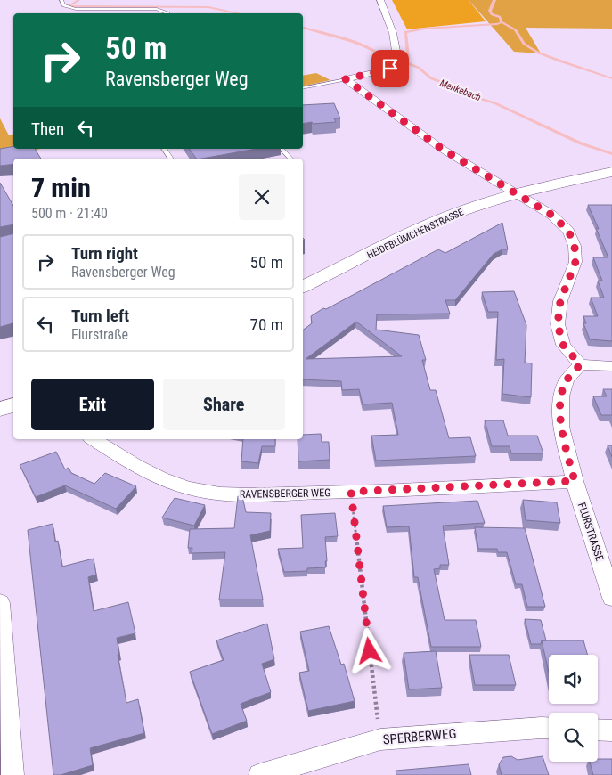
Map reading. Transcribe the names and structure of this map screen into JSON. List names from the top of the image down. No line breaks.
{"streets":{"street":["HEIDEBLÜMCHENSTRASSE","RAVENSBERGER WEG","FLURSTRASSE","SPERBERWEG"]},"crossings":[["RAVENSBERGER WEG","FLURSTRASSE"]],"water":["Menkebach"],"page":{"turn":["50 m","Ravensberger Weg"],"then":"Then","heading":["7 min","500 m · 21:40"],"list":[{"name":"Turn right","note":"Ravensberger Weg","value":"50 m"},{"name":"Turn left","note":"Flurstraße","value":"70 m"}],"buttons":["Exit","Share"]}}
